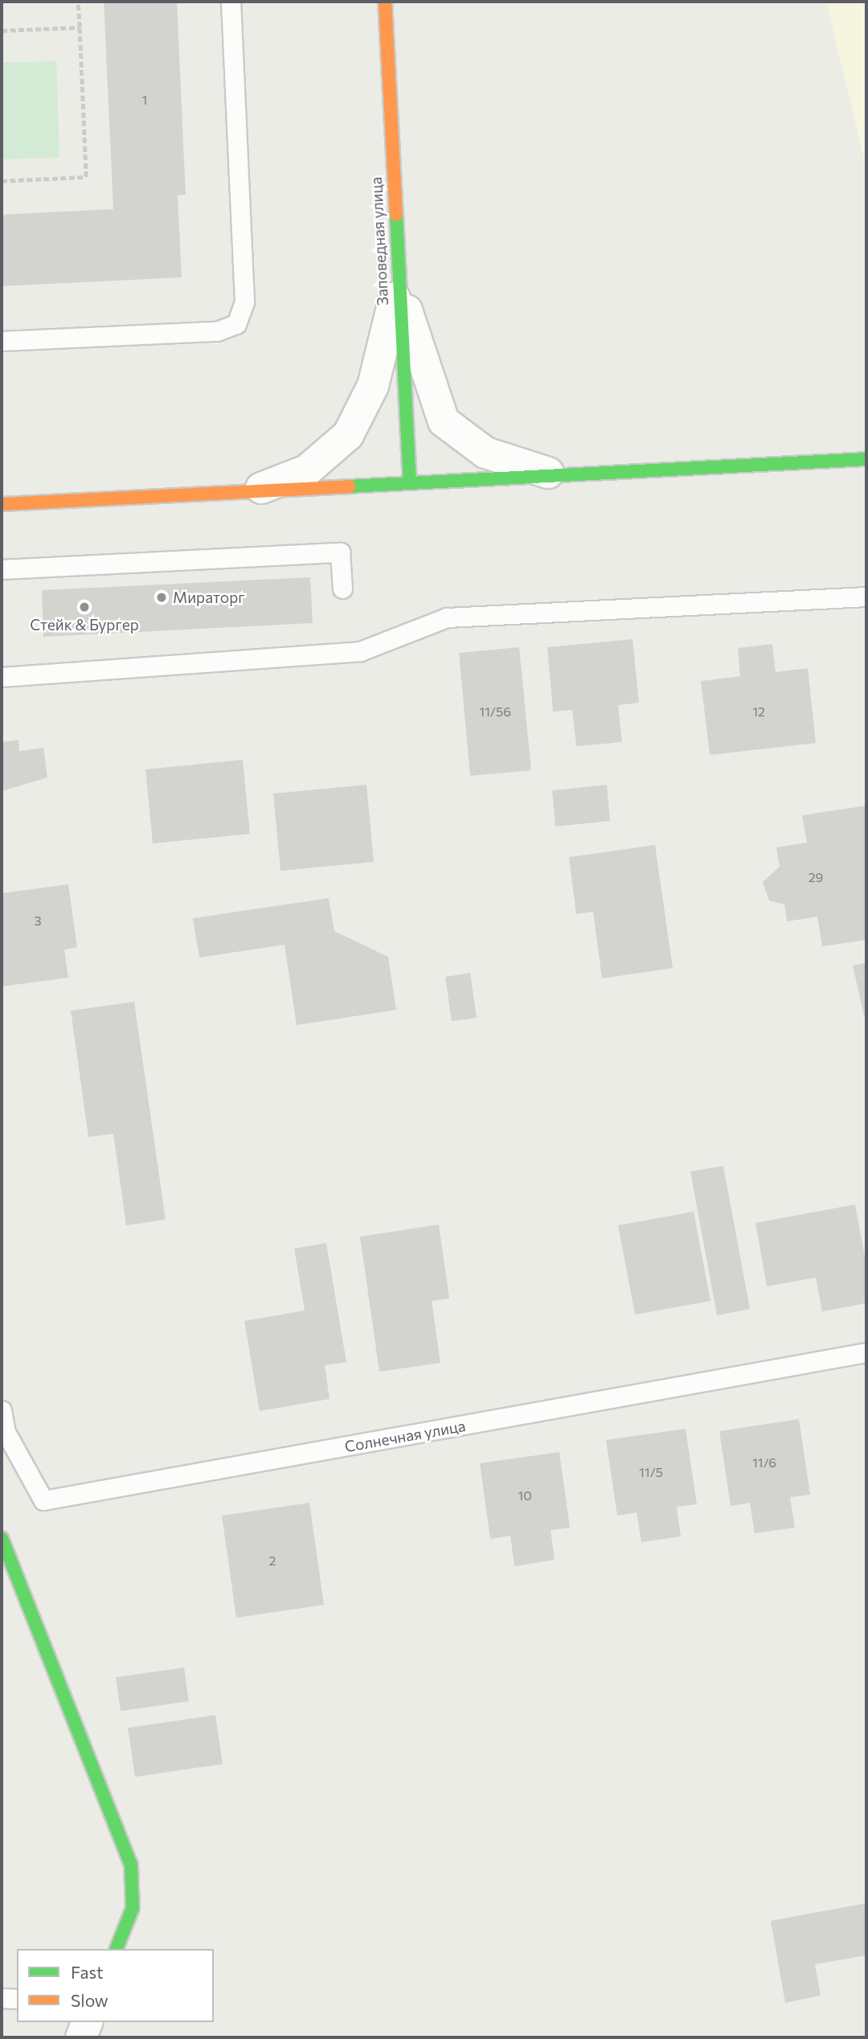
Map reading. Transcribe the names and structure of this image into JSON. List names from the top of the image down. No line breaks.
{"streets":{"street":["Заповедная улица"],"lane":["Солнечная улица"]},"places":["Мираторг","Стейк & Бургер"],"house_numbers":["1","11/56","12","29","3","11/6","11/5","10","2"],"legend":["Fast","Slow"]}
